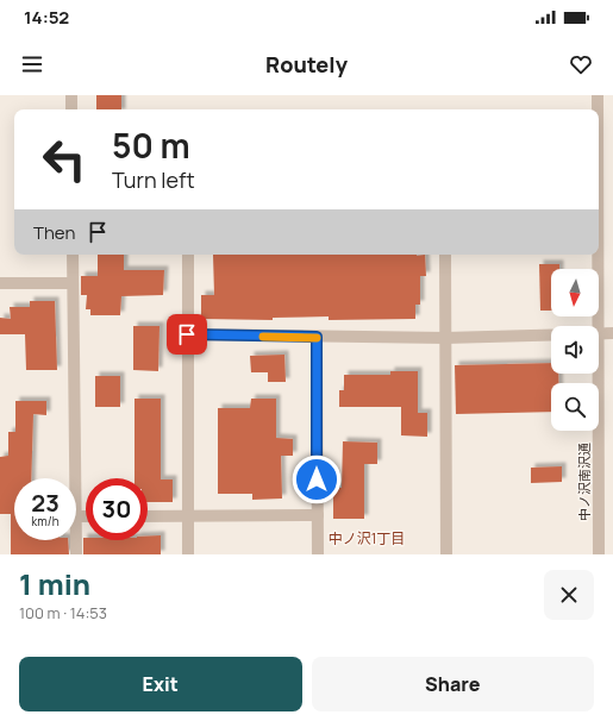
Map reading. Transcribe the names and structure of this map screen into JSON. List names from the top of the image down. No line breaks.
{"streets":{"street":["中ノ沢南沢通"]},"districts":["中ノ沢1丁目"],"north":"bottom","page":{"status":"14:52","header":"Routely","turn":["50 m","Turn left"],"then":"Then","speed":"23 km/h","limit":"30","heading":["1 min","100 m · 14:53"],"buttons":["Exit","Share"]}}
